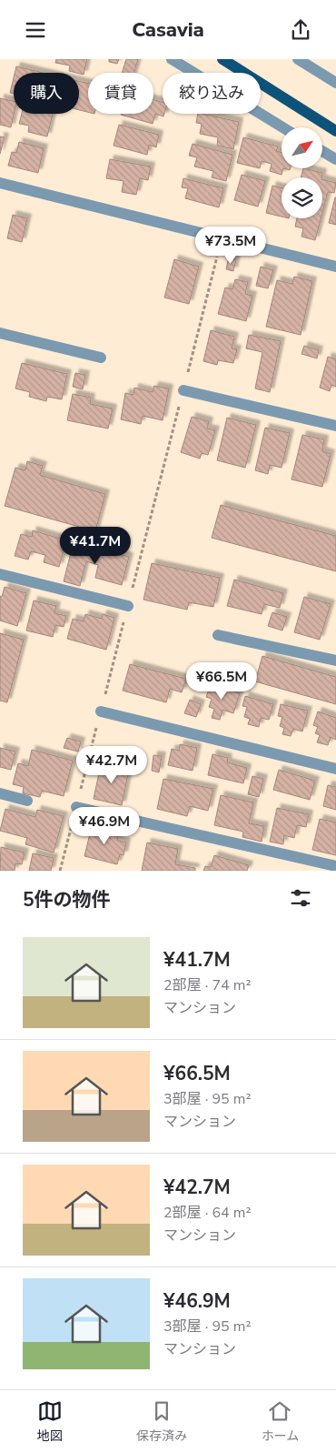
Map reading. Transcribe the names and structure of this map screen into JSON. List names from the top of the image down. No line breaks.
{"north":"top right","page":{"header":"Casavia","chip":["購入","賃貸","絞り込み"],"price":["¥73.5M","¥41.7M","¥66.5M","¥42.7M","¥46.9M"],"heading":"5件の物件","list":[{"name":"¥41.7M","note":"2部屋 · 74 m² · マンション"},{"name":"¥66.5M","note":"3部屋 · 95 m² · マンション"},{"name":"¥42.7M","note":"2部屋 · 64 m² · マンション"},{"name":"¥46.9M","note":"3部屋 · 95 m² · マンション"}],"tabs":["地図","保存済み","ホーム"]}}
